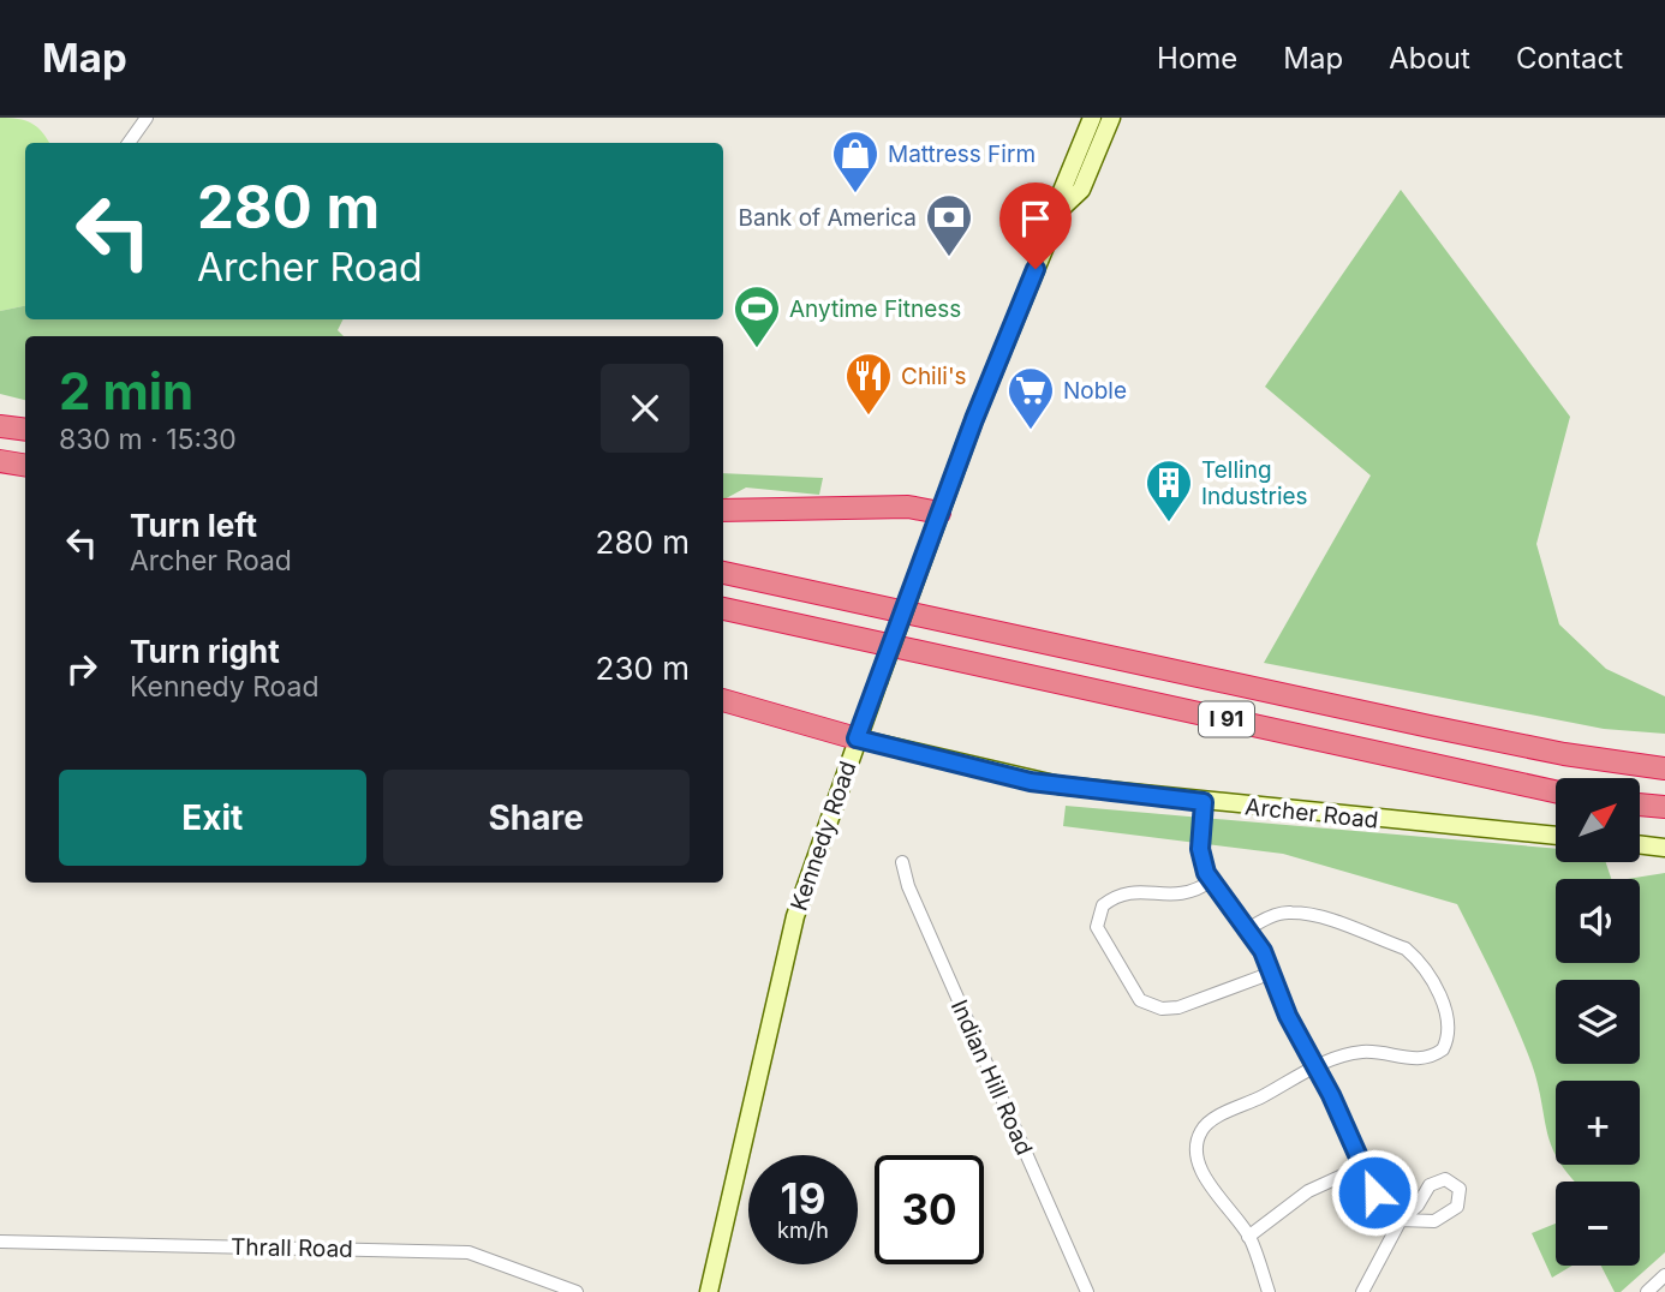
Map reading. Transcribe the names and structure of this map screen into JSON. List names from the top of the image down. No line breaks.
{"streets":{"highway":["I 91"],"street":["Archer Road","Kennedy Road","Indian Hill Road","Thrall Road"]},"crossings":[["Archer Road","Kennedy Road"]],"places":{"shop":["Mattress Firm"],"bank":["Bank of America"],"sports":["Anytime Fitness"],"restaurant":["Chili's"],"supermarket":["Noble"],"building":["Telling Industries"]},"north":"top right","page":{"header":"Map","nav":["Home","Map","About","Contact"],"turn":["280 m","Archer Road"],"heading":["2 min","830 m · 15:30"],"list":[{"name":"Turn left","note":"Archer Road","value":"280 m"},{"name":"Turn right","note":"Kennedy Road","value":"230 m"}],"buttons":["Exit","Share"],"map_buttons":["+","−"],"speed":"19 km/h","limit":"30"}}
